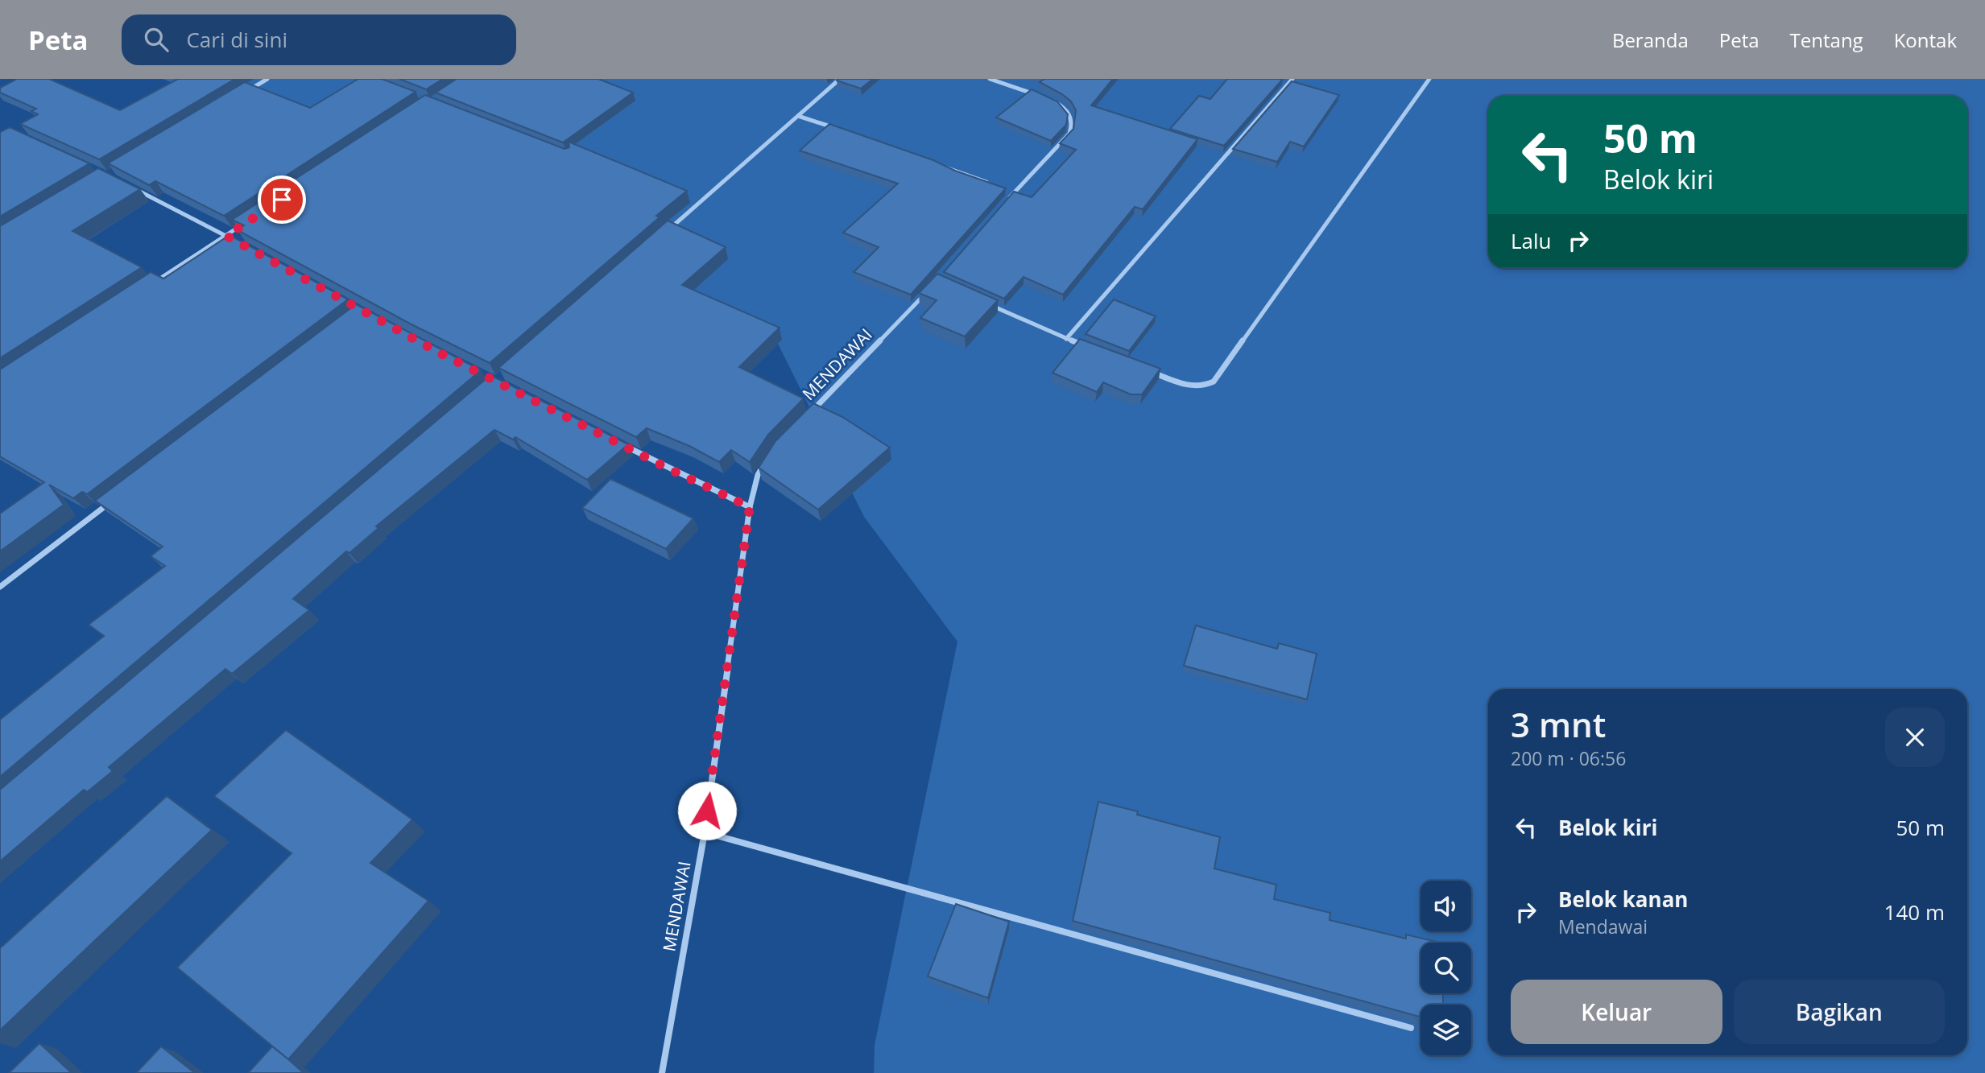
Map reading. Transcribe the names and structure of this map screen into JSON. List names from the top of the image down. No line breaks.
{"streets":{"street":["MENDAWAI"]},"page":{"header":"Peta","search":"Cari di sini","nav":["Beranda","Peta","Tentang","Kontak"],"turn":["50 m","Belok kiri"],"then":"Lalu","heading":["3 mnt","200 m · 06:56"],"list":[{"name":"Belok kiri","value":"50 m"},{"name":"Belok kanan","note":"Mendawai","value":"140 m"}],"buttons":["Keluar","Bagikan"]}}
